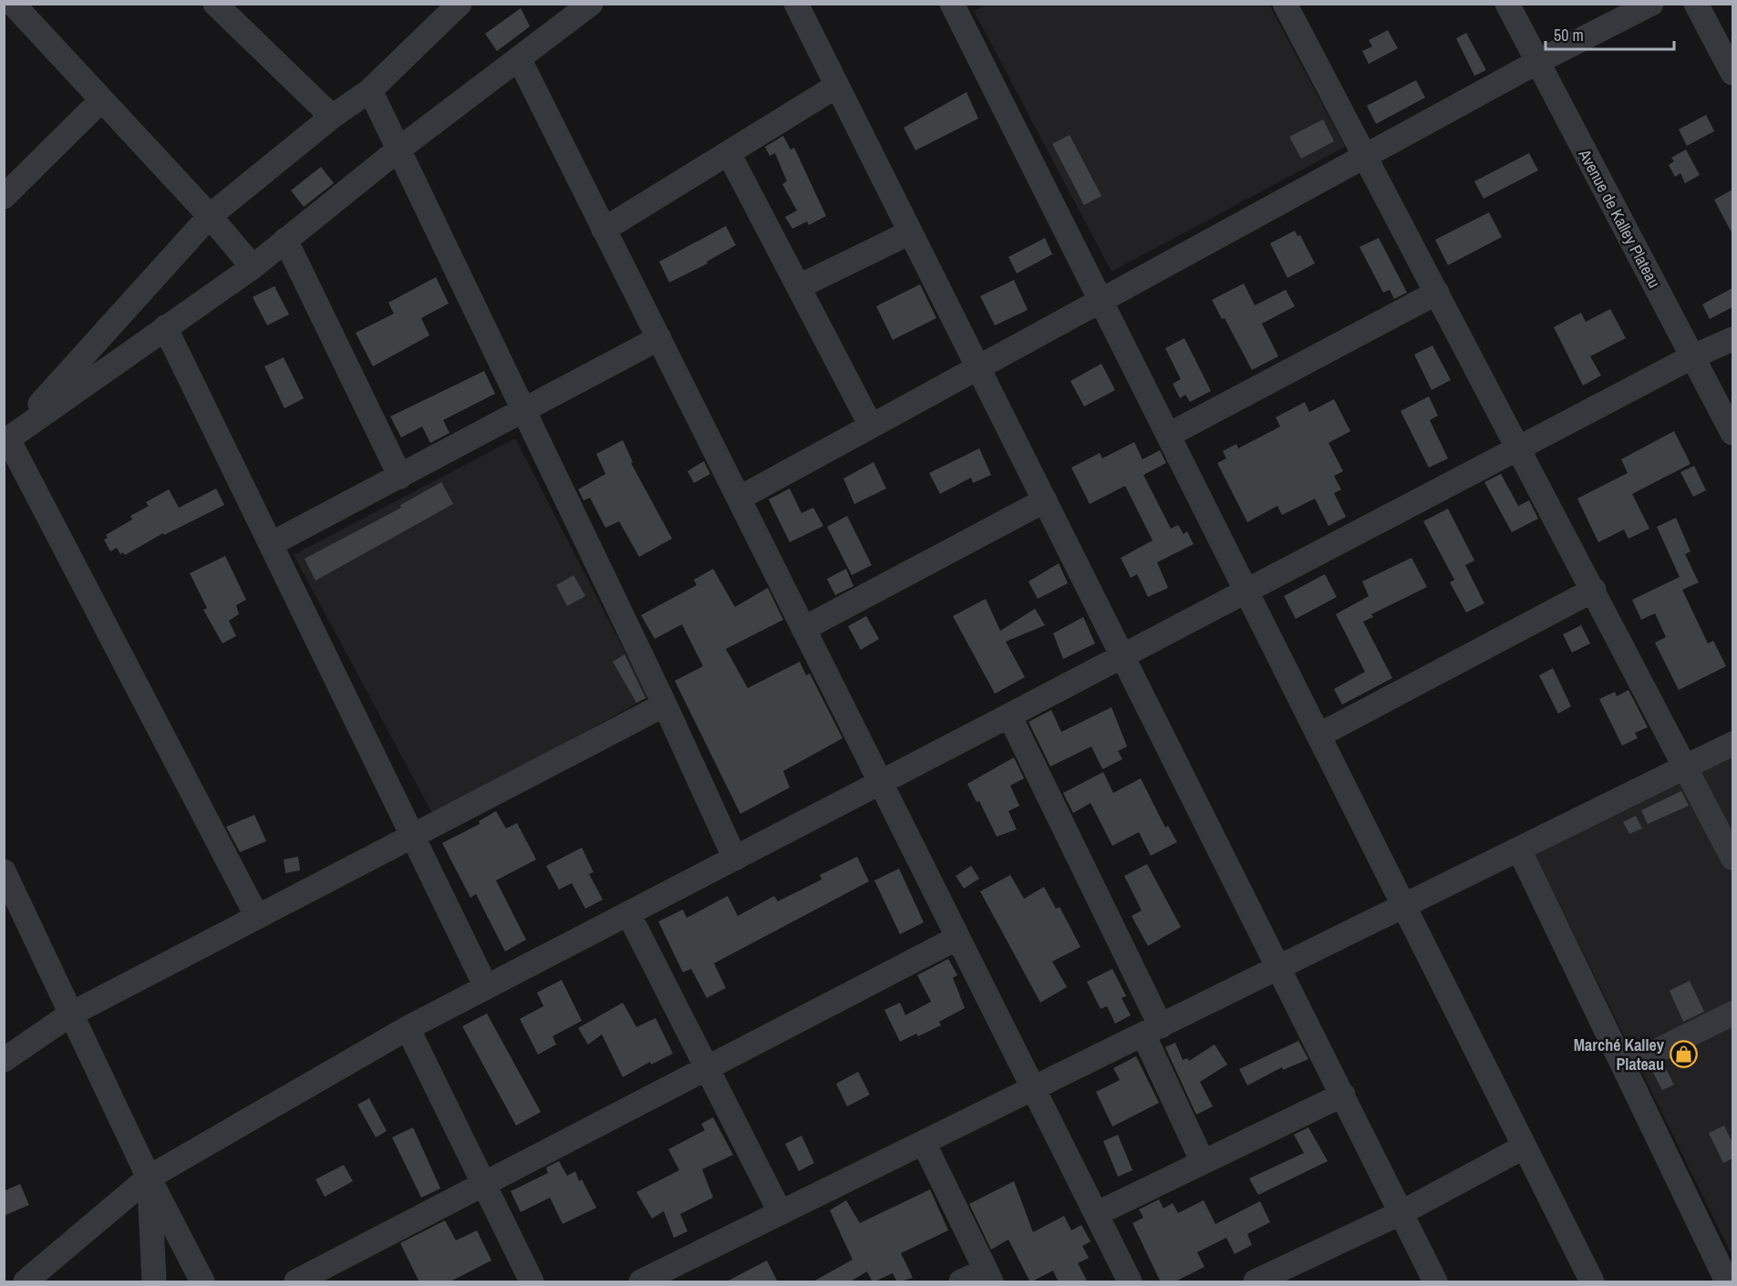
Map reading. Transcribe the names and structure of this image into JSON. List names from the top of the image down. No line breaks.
{"streets":{"street":["Avenue de Kalley Plateau"]},"places":{"shop":["Marché Kalley Plateau"]},"scale_bar":"50 m"}
